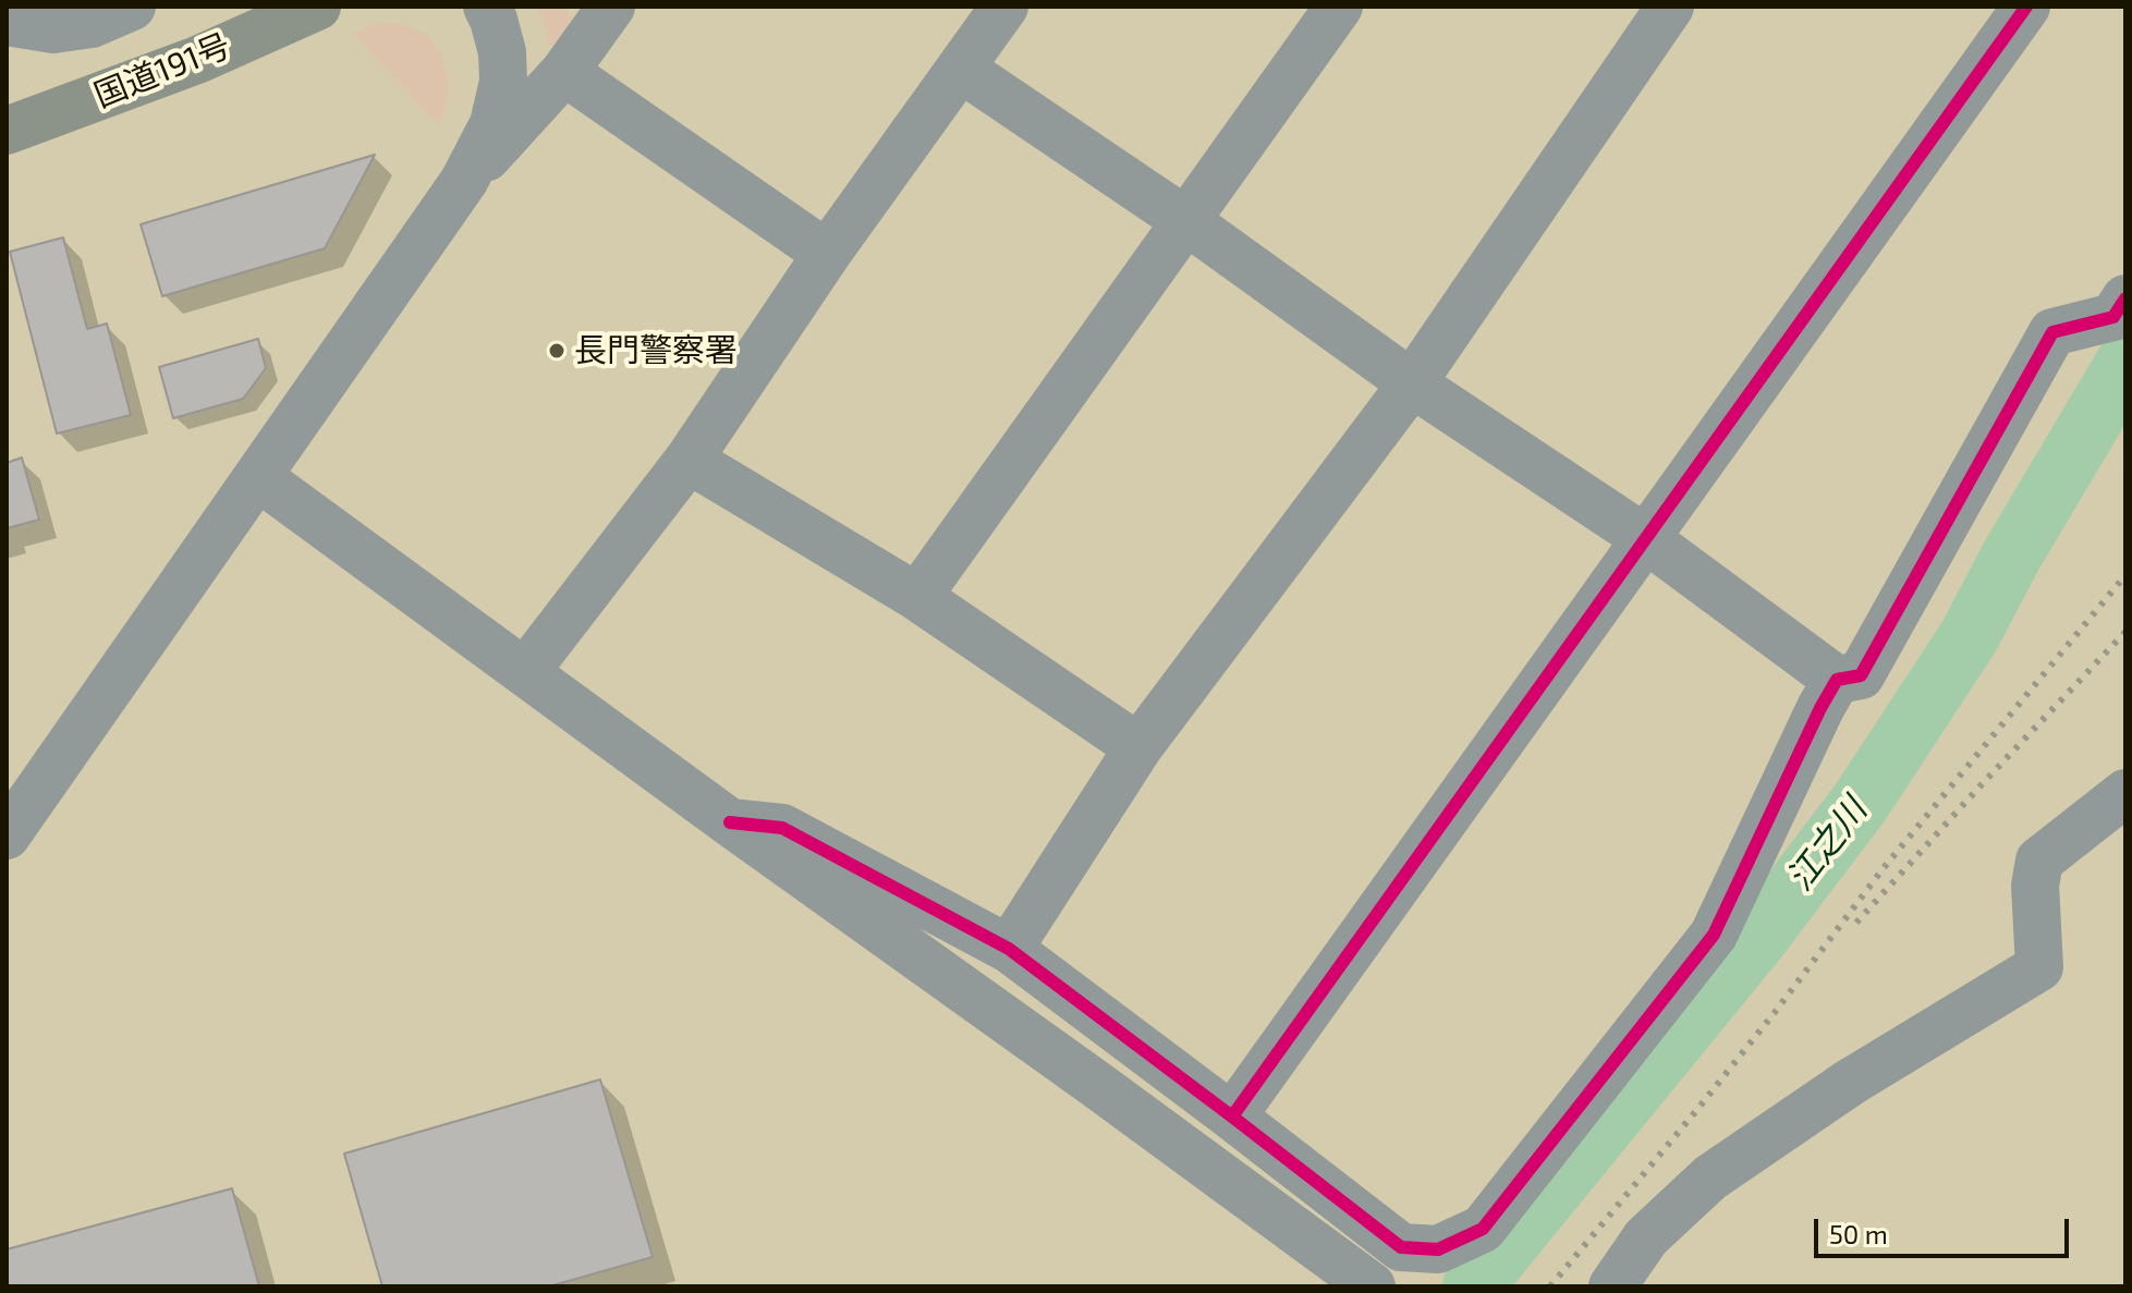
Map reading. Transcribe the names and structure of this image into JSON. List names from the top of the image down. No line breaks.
{"streets":{"highway":["国道191号"]},"water":["江之川"],"places":["長門警察署"],"scale_bar":"50 m"}
